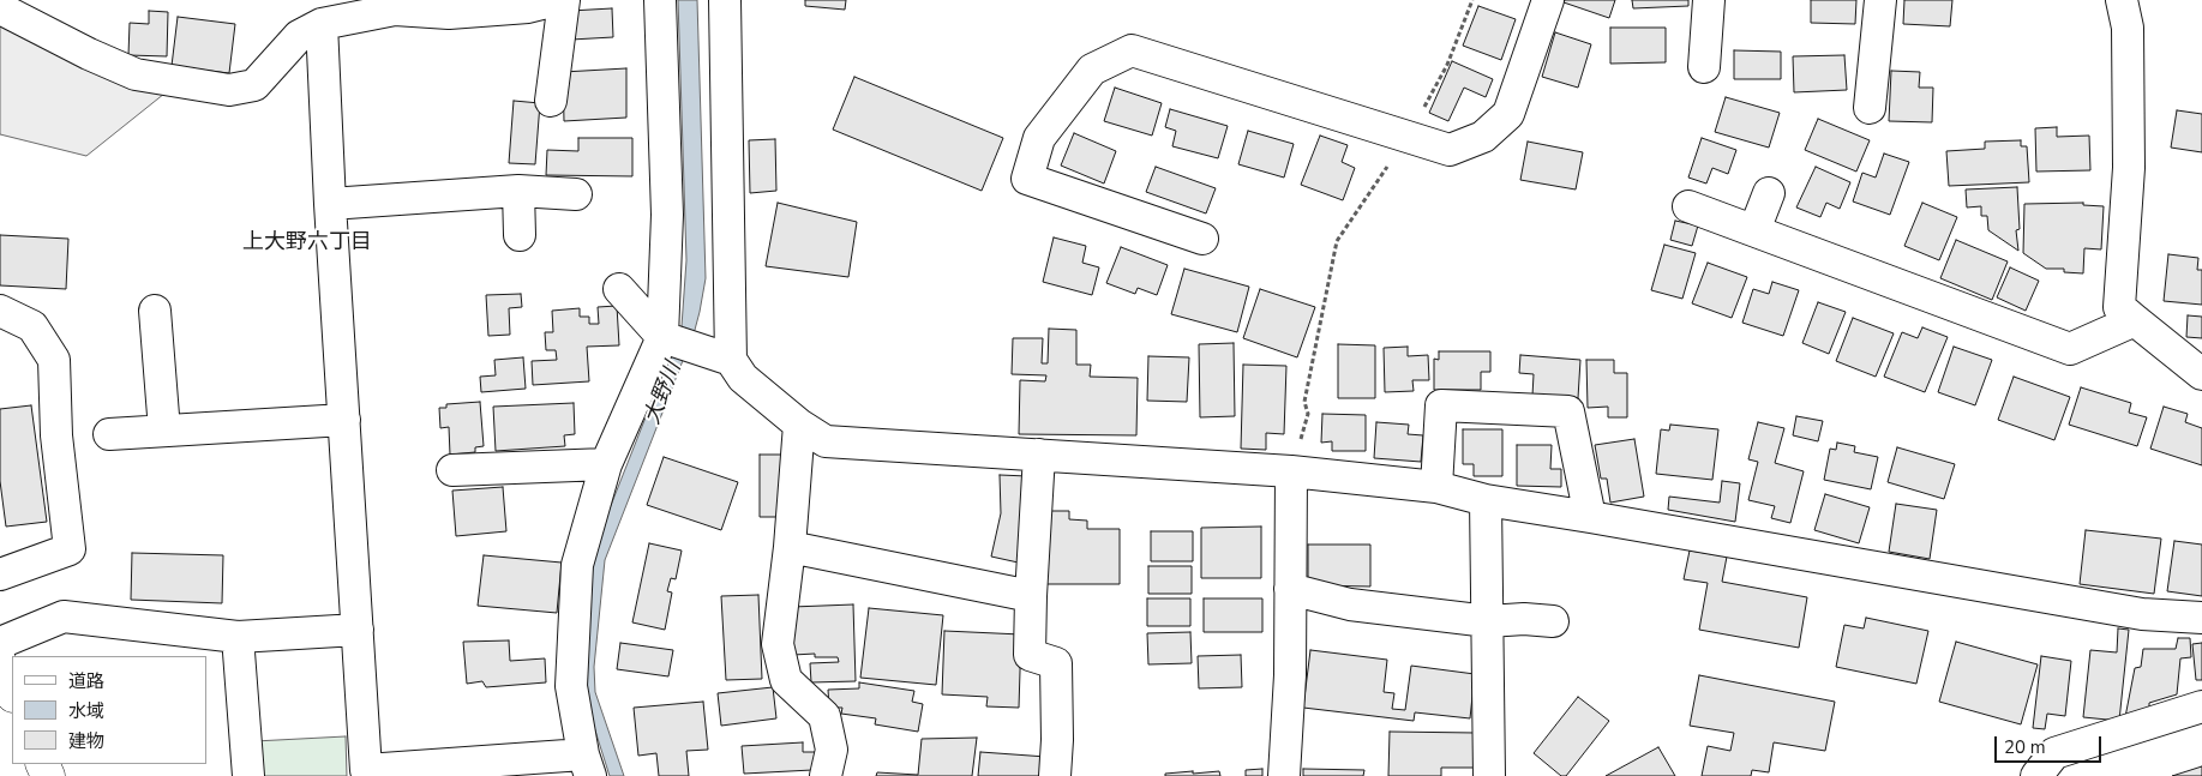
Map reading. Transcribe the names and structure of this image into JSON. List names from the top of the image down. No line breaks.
{"districts":["上大野六丁目"],"water":["大野川"],"legend":["道路","水域","建物"],"scale_bar":"20 m"}
